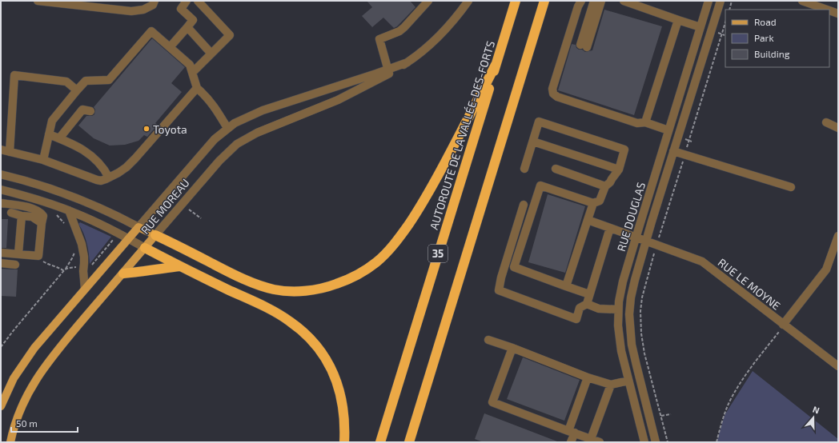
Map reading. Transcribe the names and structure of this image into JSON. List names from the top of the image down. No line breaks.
{"streets":{"highway":["AUTOROUTE DE LA VALLÉE-DES-FORTS","35"],"main road":["RUE MOREAU"],"street":["RUE DOUGLAS","RUE LE MOYNE"]},"crossings":[["RUE DOUGLAS","RUE LE MOYNE"]],"places":["Toyota"],"legend":["Road","Park","Building"],"scale_bar":"50 m","north":"top"}
